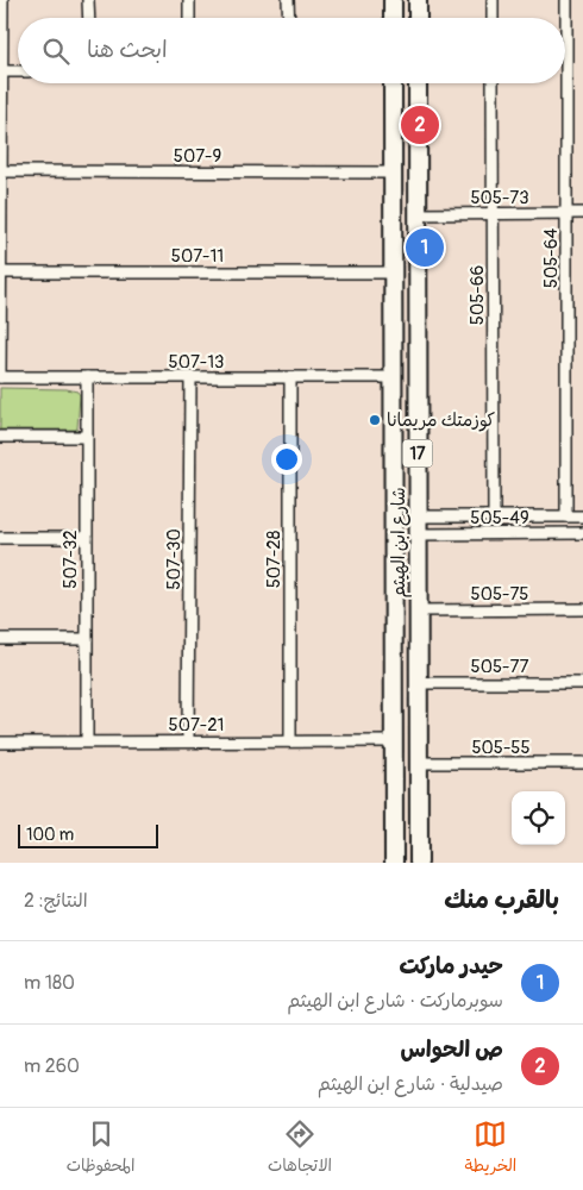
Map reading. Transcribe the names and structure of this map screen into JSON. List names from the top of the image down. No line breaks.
{"streets":{"main road":["17","شارع ابن الهيثم"],"street":["507-9","505-73","507-11","505-64","505-66","507-13","505-49","507-32","507-30","507-28","505-75","505-77","507-21","505-55"]},"crossings":[["507-9","شارع ابن الهيثم"],["505-73","505-64"],["505-73","505-66"],["505-73","شارع ابن الهيثم"],["507-11","شارع ابن الهيثم"],["505-64","505-49"],["505-66","505-49"],["507-13","شارع ابن الهيثم"],["507-13","507-32"],["507-13","507-30"],["507-13","507-28"],["505-49","شارع ابن الهيثم"],["شارع ابن الهيثم","505-75"],["شارع ابن الهيثم","505-77"],["شارع ابن الهيثم","507-21"],["شارع ابن الهيثم","505-55"],["507-32","507-21"],["507-30","507-21"],["507-28","507-21"]],"places":["كوزمتك مريمانا"],"scale_bar":"100 m","page":{"search":"ابحث هنا","pins":["2","1"],"scale":"100 m","heading":["بالقرب منك","النتائج: 2"],"list":[{"mark":"1","name":"حيدر ماركت","note":"سوبرماركت · شارع ابن الهيثم","value":"180 m"},{"mark":"2","name":"ص الحواس","note":"صيدلية · شارع ابن الهيثم","value":"260 m"}],"nav":["الخريطة","الاتجاهات","المحفوظات"]}}
